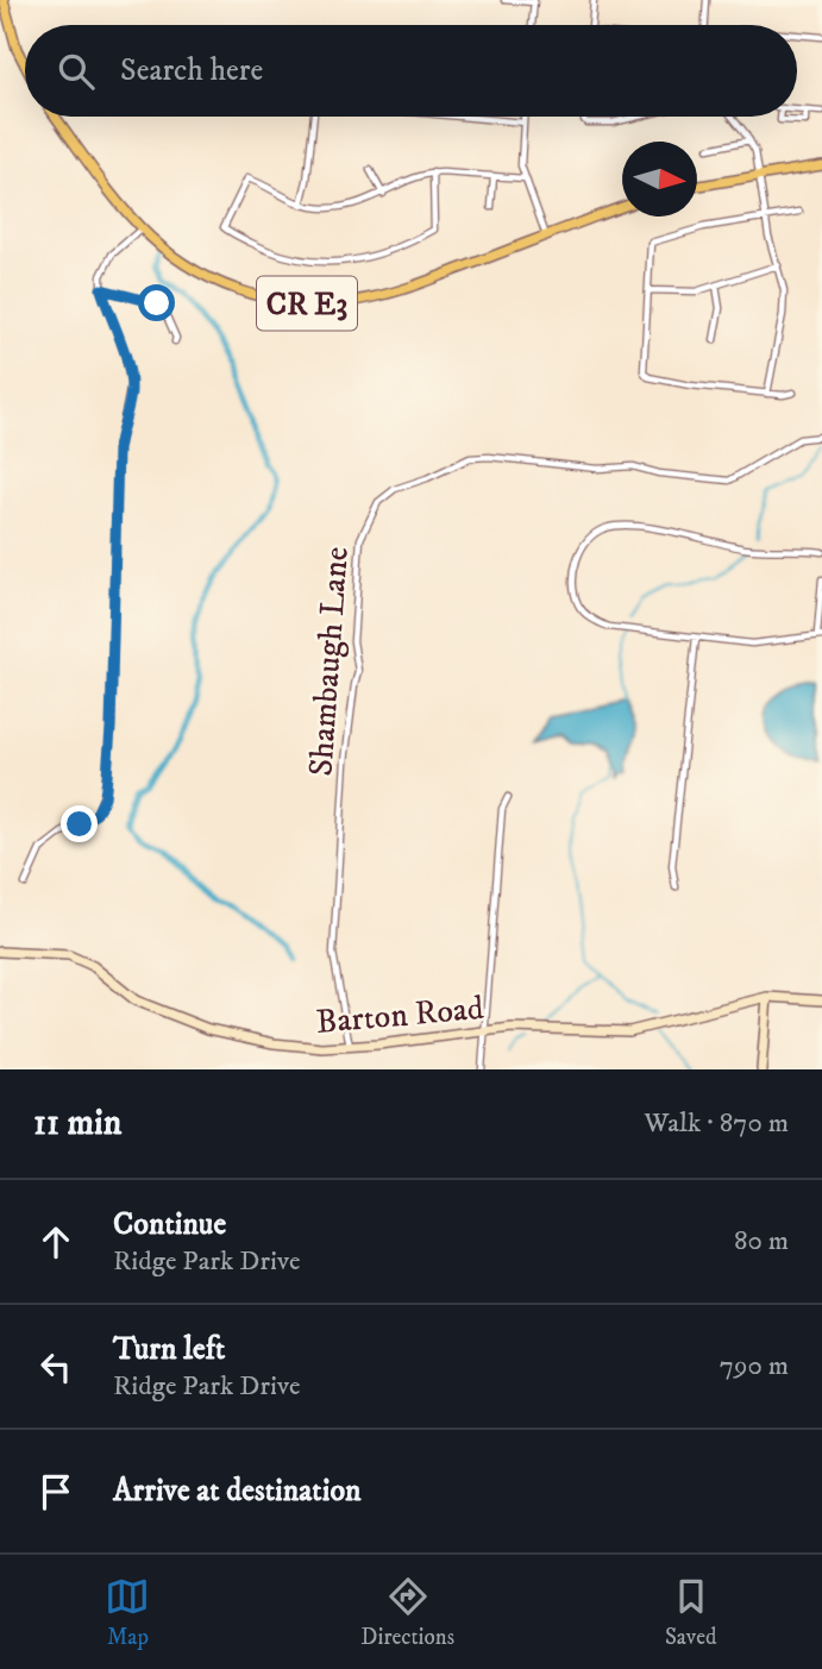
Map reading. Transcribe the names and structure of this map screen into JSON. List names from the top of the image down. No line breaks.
{"streets":{"main road":["CR E3"],"street":["Shambaugh Lane","Barton Road"]},"crossings":[["Shambaugh Lane","Barton Road"]],"north":"right","page":{"search":"Search here","heading":["11 min","Walk · 870 m"],"list":[["Continue","Ridge Park Drive","80 m"],["Turn left","Ridge Park Drive","790 m"],"Arrive at destination"],"nav":["Map","Directions","Saved"]}}
